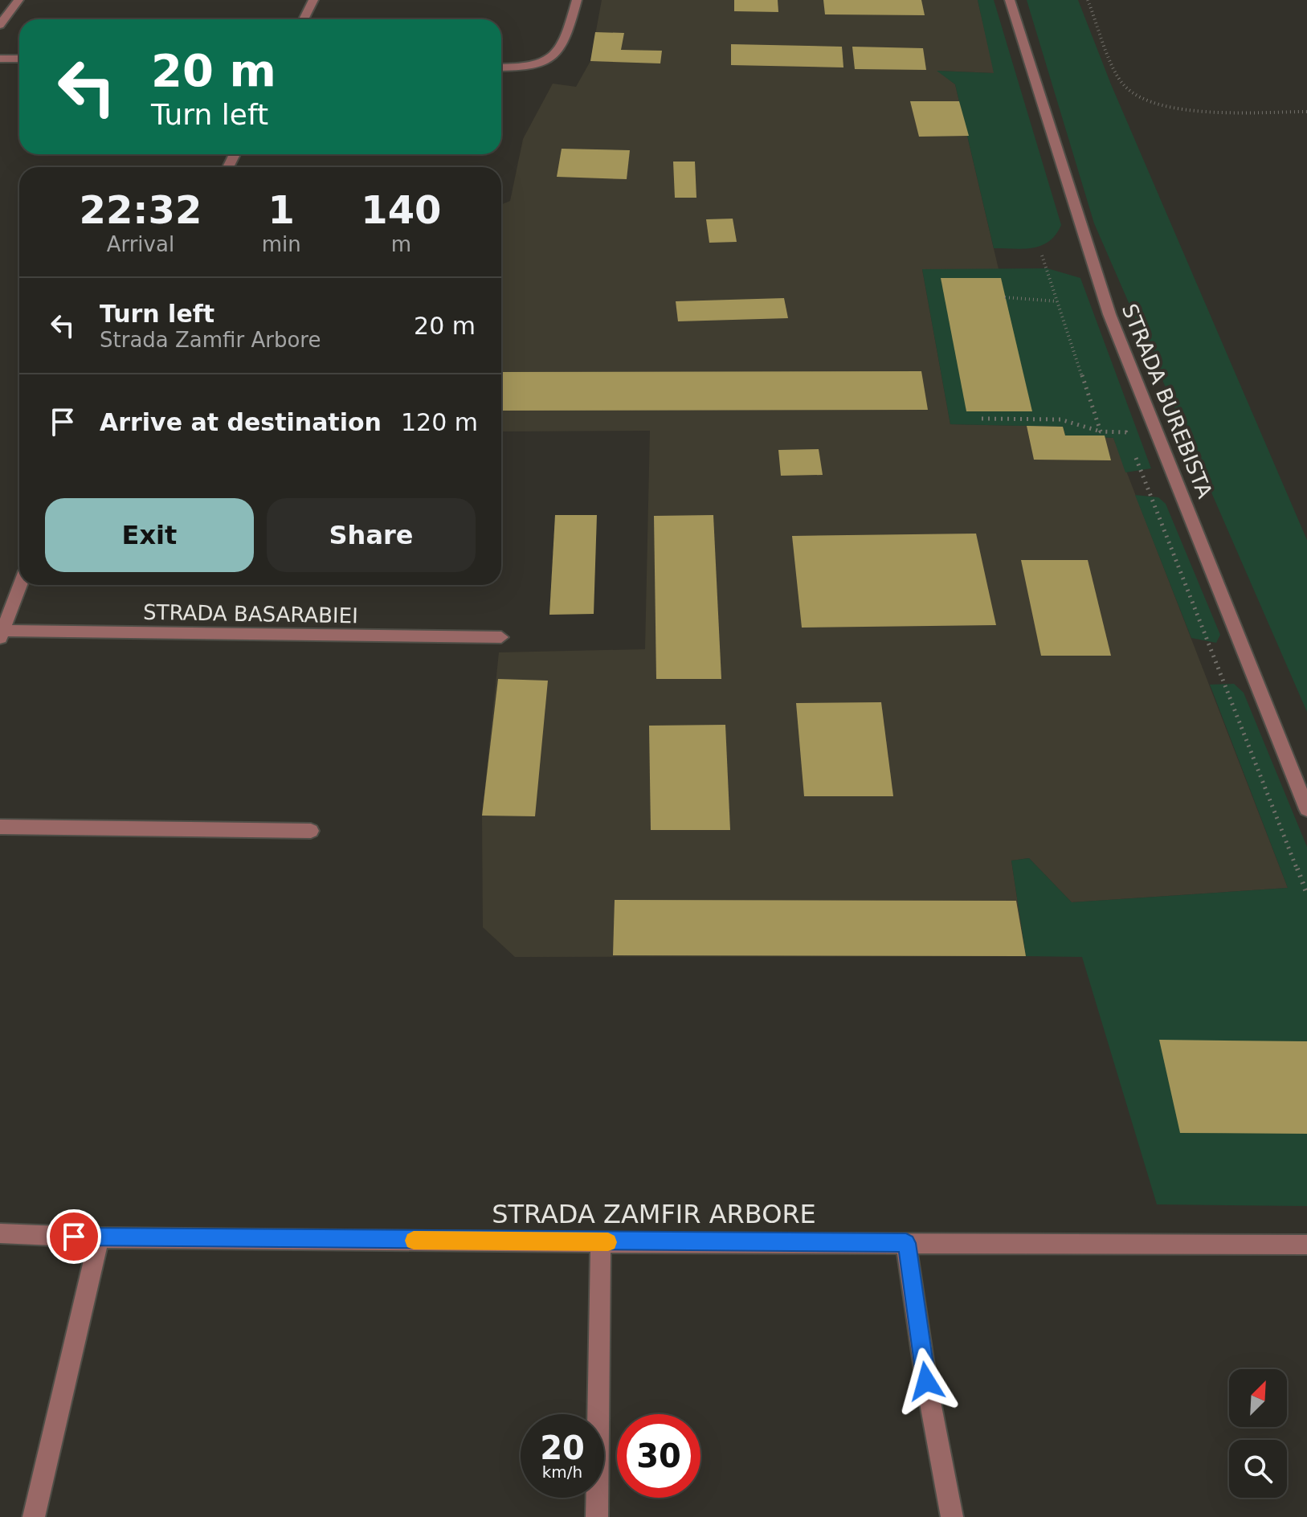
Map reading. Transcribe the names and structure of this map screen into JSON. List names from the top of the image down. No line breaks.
{"streets":{"street":["STRADA BUREBISTA","STRADA BASARABIEI","STRADA ZAMFIR ARBORE"]},"north":"top right","page":{"turn":["20 m","Turn left"],"eta":["22:32","Arrival","1","min","140","m"],"list":[{"name":"Turn left","note":"Strada Zamfir Arbore","value":"20 m"},{"name":"Arrive at destination","value":"120 m"}],"buttons":["Exit","Share"],"speed":"20 km/h","limit":"30"}}
